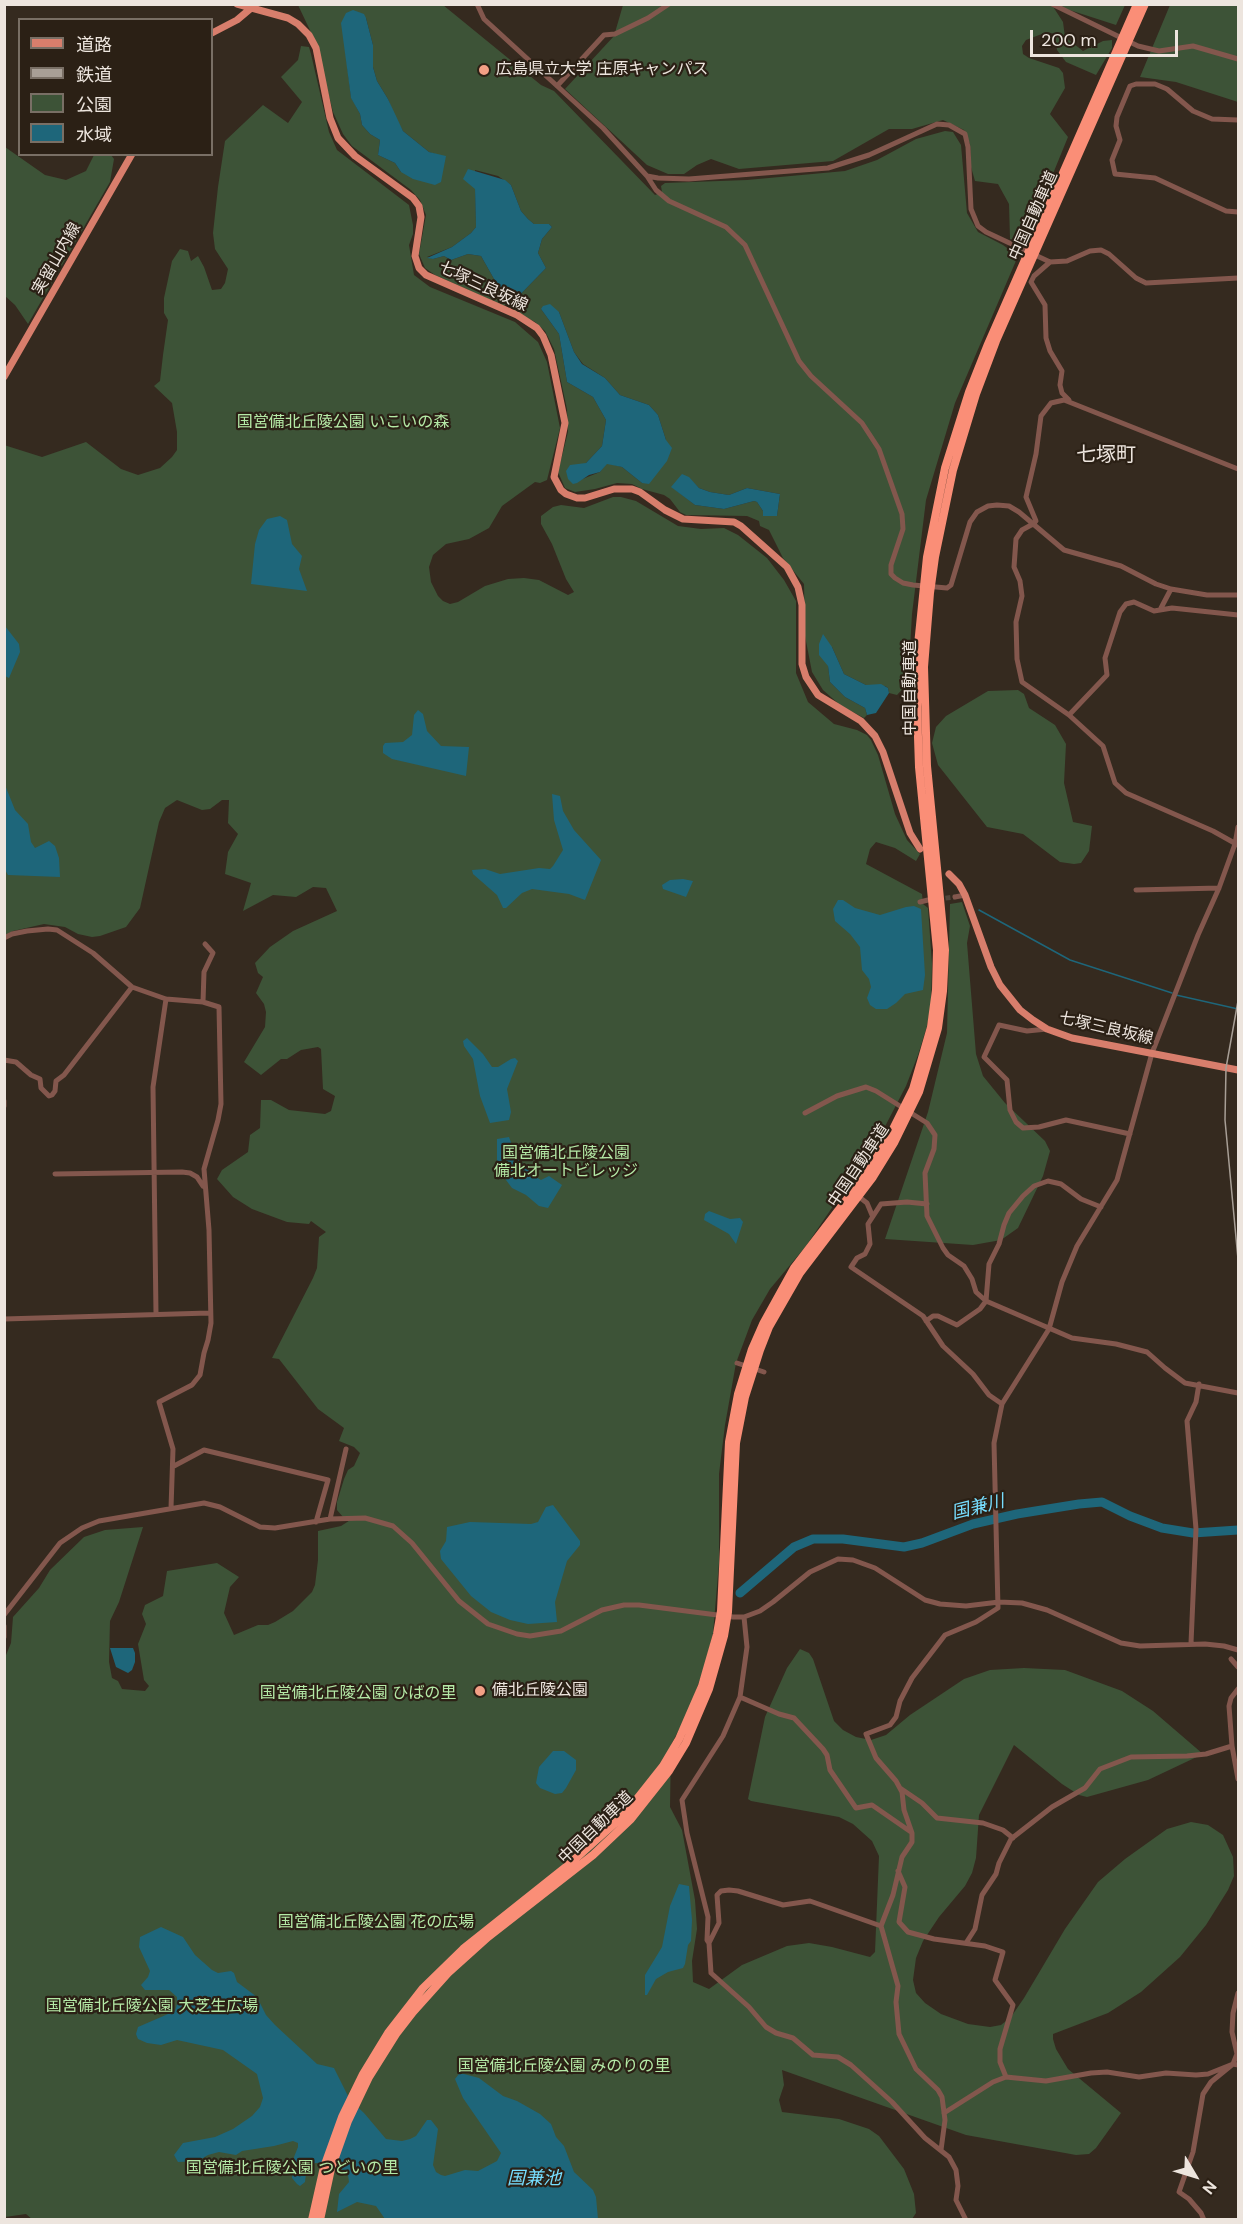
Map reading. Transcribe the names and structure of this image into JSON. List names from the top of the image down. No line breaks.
{"streets":{"highway":["中国自動車道"],"main road":["実留山内線","七塚三良坂線"]},"districts":["七塚町"],"water":["国兼川","国兼池"],"parks":["国営備北丘陵公園 いこいの森","国営備北丘陵公園 備北オートビレッジ","国営備北丘陵公園 ひばの里","国営備北丘陵公園 花の広場","国営備北丘陵公園 大芝生広場","国営備北丘陵公園 みのりの里","国営備北丘陵公園 つどいの里"],"places":["広島県立大学 庄原キャンパス","備北丘陵公園"],"legend":["道路","鉄道","公園","水域"],"scale_bar":"200 m","north":"bottom right"}
